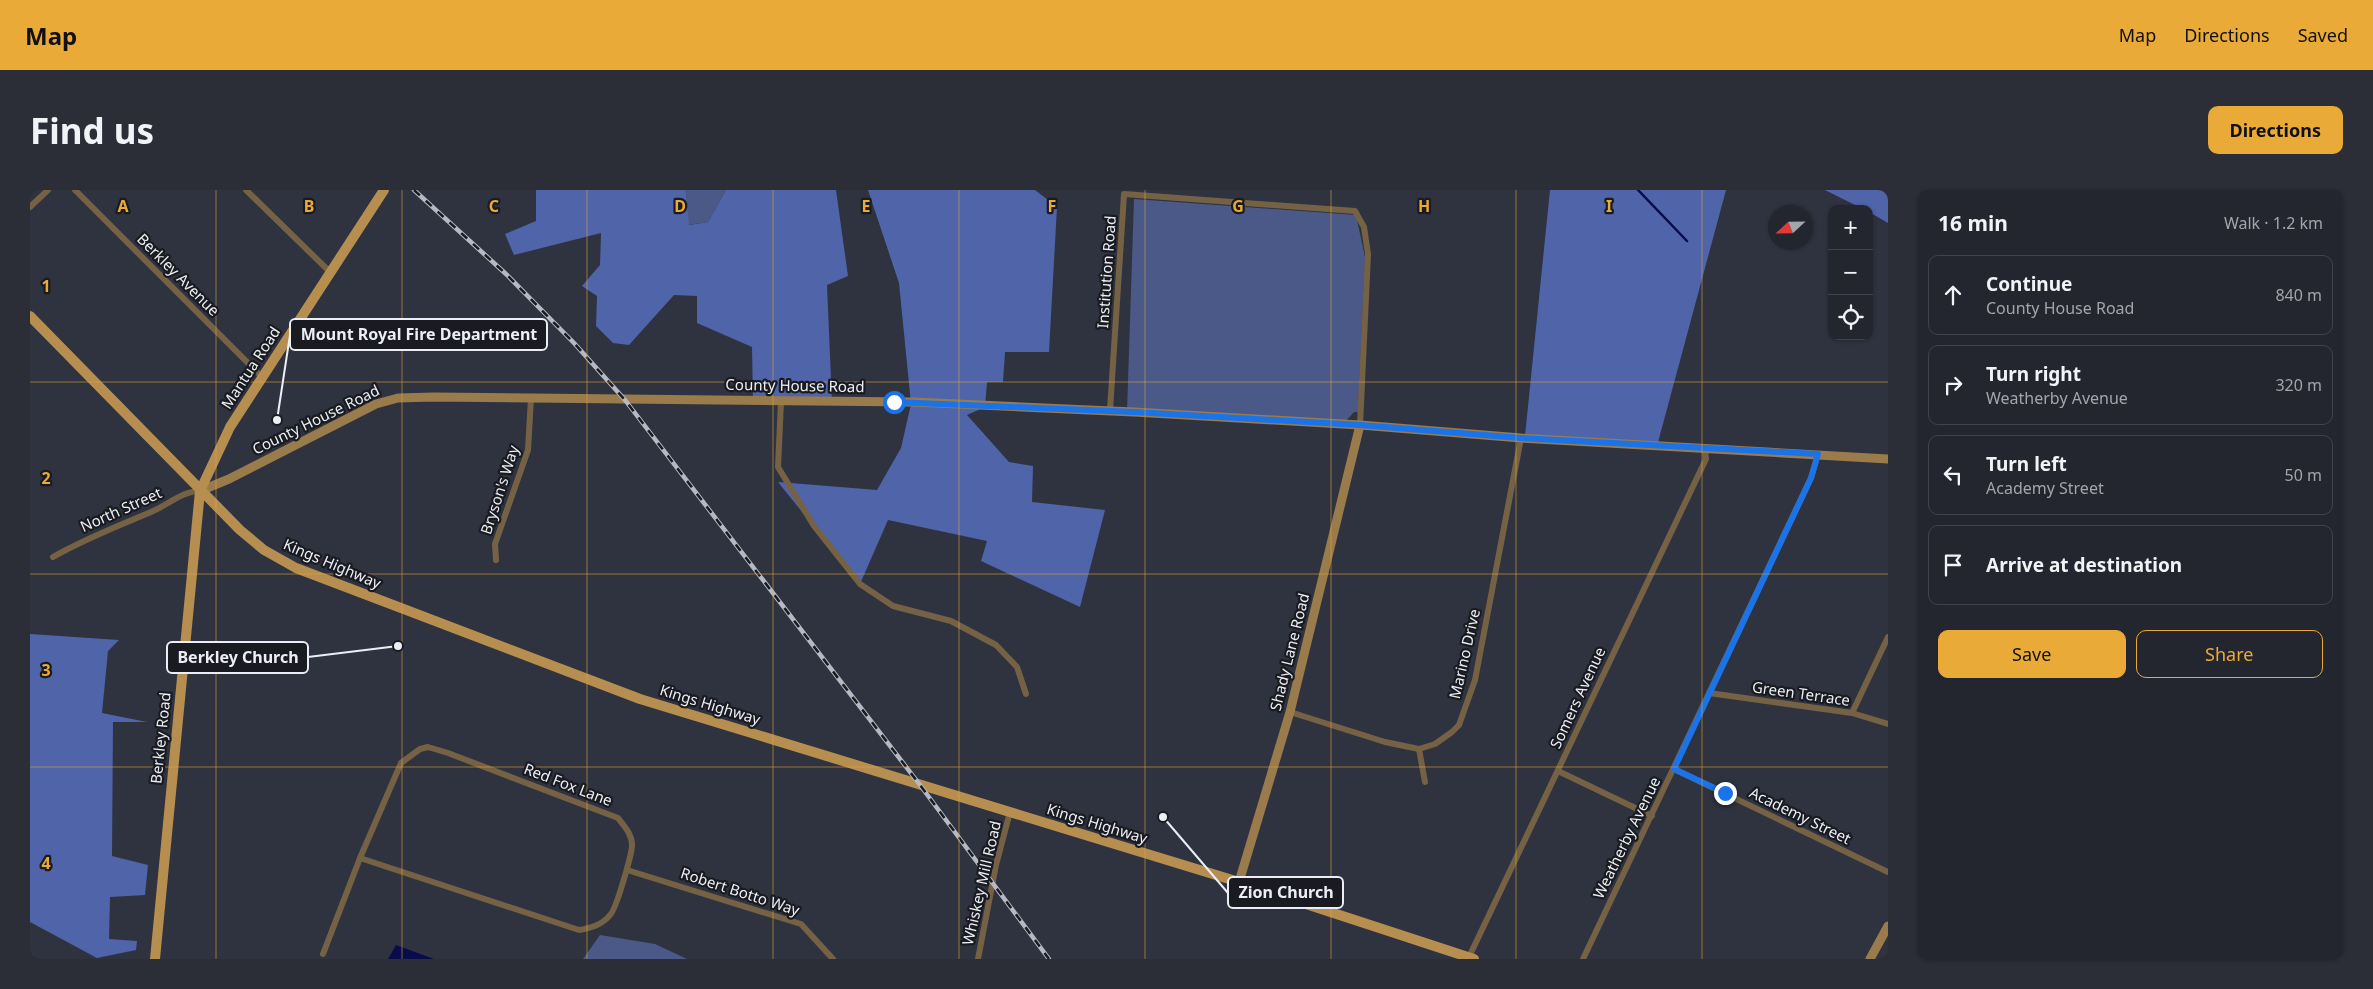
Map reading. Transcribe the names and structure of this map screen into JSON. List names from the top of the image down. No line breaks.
{"streets":{"main road":["Mantua Road","Kings Highway","Berkley Road"],"street":["Institution Road","Berkley Avenue","County House Road","Bryson's Way","North Street","Shady Lane Road","Marino Drive","Green Terrace","Somers Avenue","Red Fox Lane","Academy Street","Weatherby Avenue","Whiskey Mill Road","Robert Botto Way"]},"crossings":[["Institution Road","County House Road"],["Institution Road","Shady Lane Road"],["Berkley Avenue","Mantua Road"],["Mantua Road","County House Road"],["Mantua Road","North Street"],["Mantua Road","Kings Highway"],["Mantua Road","Berkley Road"],["County House Road","Bryson's Way"],["County House Road","North Street"],["County House Road","Kings Highway"],["County House Road","Shady Lane Road"],["County House Road","Marino Drive"],["County House Road","Somers Avenue"],["County House Road","Berkley Road"],["County House Road","Weatherby Avenue"],["North Street","Kings Highway"],["North Street","Berkley Road"],["Kings Highway","Shady Lane Road"],["Kings Highway","Somers Avenue"],["Kings Highway","Berkley Road"],["Kings Highway","Whiskey Mill Road"],["Green Terrace","Weatherby Avenue"],["Red Fox Lane","Robert Botto Way"],["Academy Street","Weatherby Avenue"]],"places":["Mount Royal Fire Department","Berkley Church","Zion Church"],"north":"left","page":{"header":"Map","nav":["Map","Directions","Saved"],"buttons":["Directions",["Save","Share"]],"title":"Find us","heading":["16 min","Walk · 1.2 km"],"map_buttons":["+","−"],"list":[["Continue","County House Road","840 m"],["Turn right","Weatherby Avenue","320 m"],["Turn left","Academy Street","50 m"],"Arrive at destination"]},"grid":{"columns":["A","B","C","D","E","F","G","H","I"],"rows":["1","2","3","4"]}}
